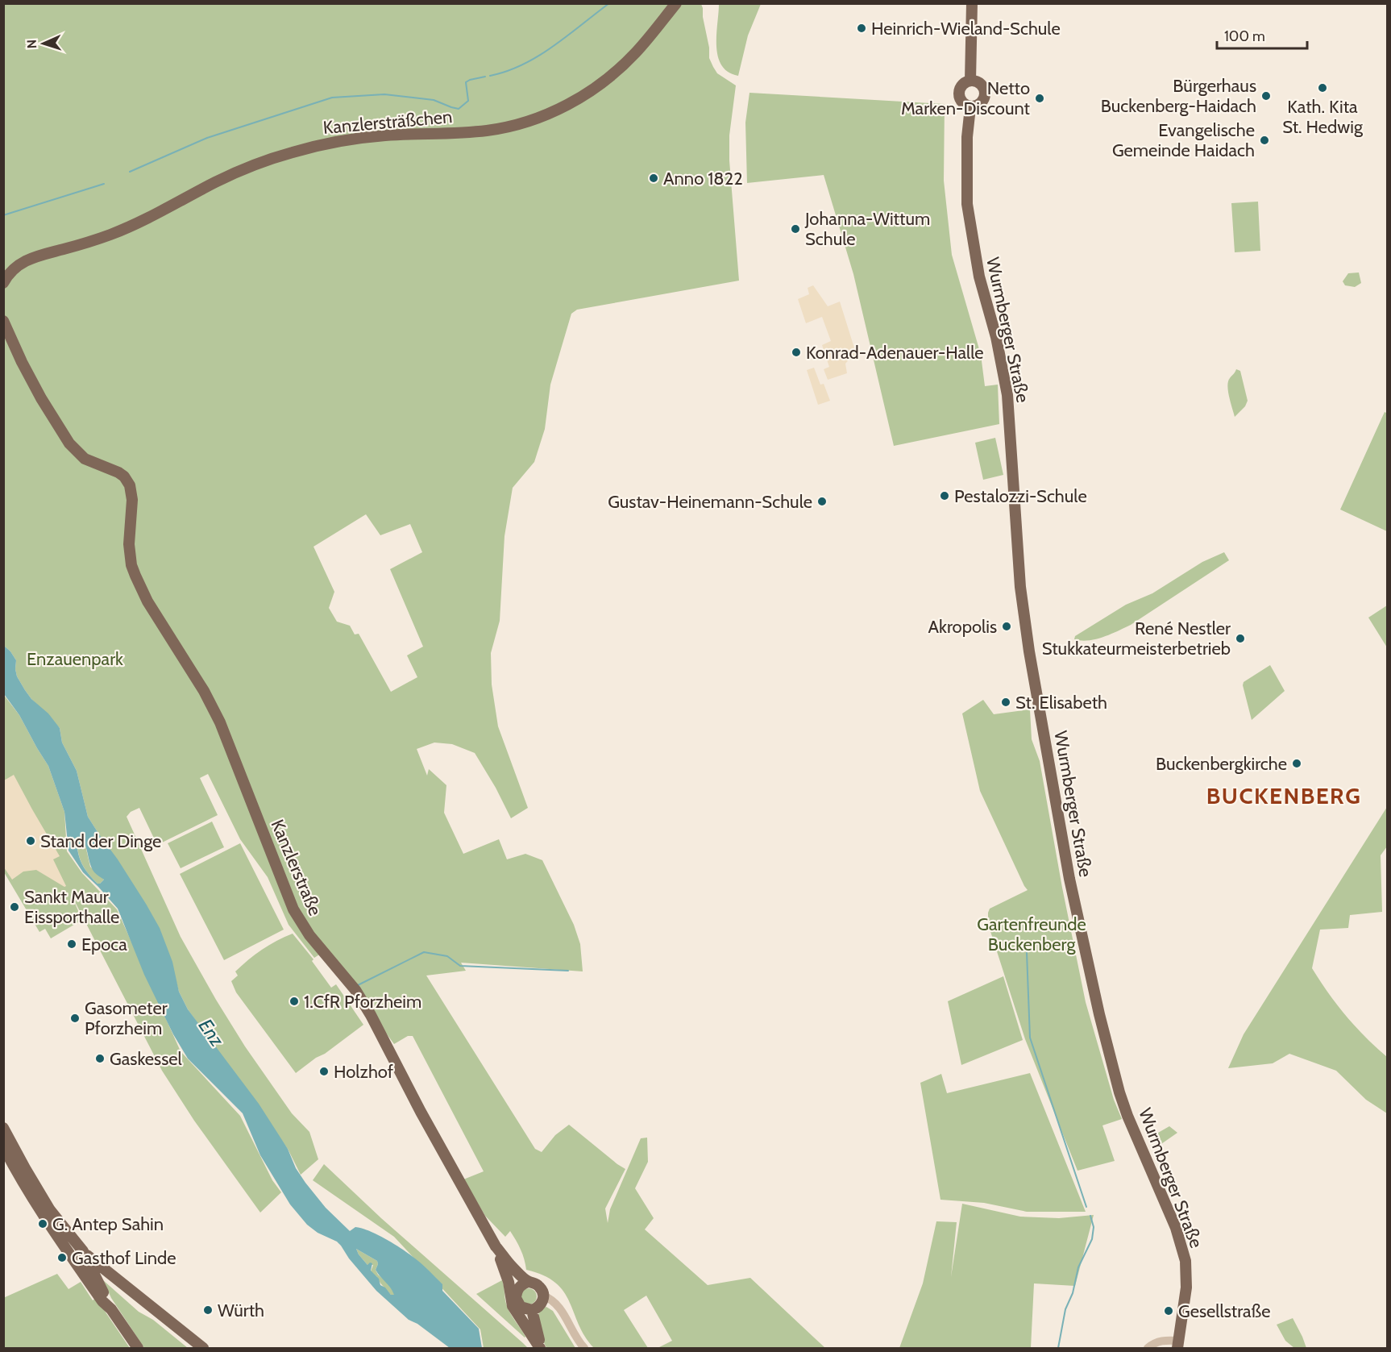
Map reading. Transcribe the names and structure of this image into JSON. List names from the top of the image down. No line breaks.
{"streets":{"main road":["Kanzlersträßchen","Wurmberger Straße","Kanzlerstraße"]},"districts":["BUCKENBERG"],"water":["Enz"],"parks":["Enzauenpark","Gartenfreunde Buckenberg"],"places":["Heinrich-Wieland-Schule","Kath. Kita St. Hedwig","Bürgerhaus Buckenberg-Haidach","Netto Marken-Discount","Evangelische Gemeinde Haidach","Anno 1822","Johanna-Wittum Schule","Konrad-Adenauer-Halle","Pestalozzi-Schule","Gustav-Heinemann-Schule","Akropolis","René Nestler Stukkateurmeisterbetrieb","St. Elisabeth","Buckenbergkirche","Stand der Dinge","Sankt Maur Eissporthalle","Epoca","1.CfR Pforzheim","Gasometer Pforzheim","Gaskessel","Holzhof","G. Antep Sahin","Gasthof Linde","Würth","Gesellstraße"],"scale_bar":"100 m","north":"left"}
